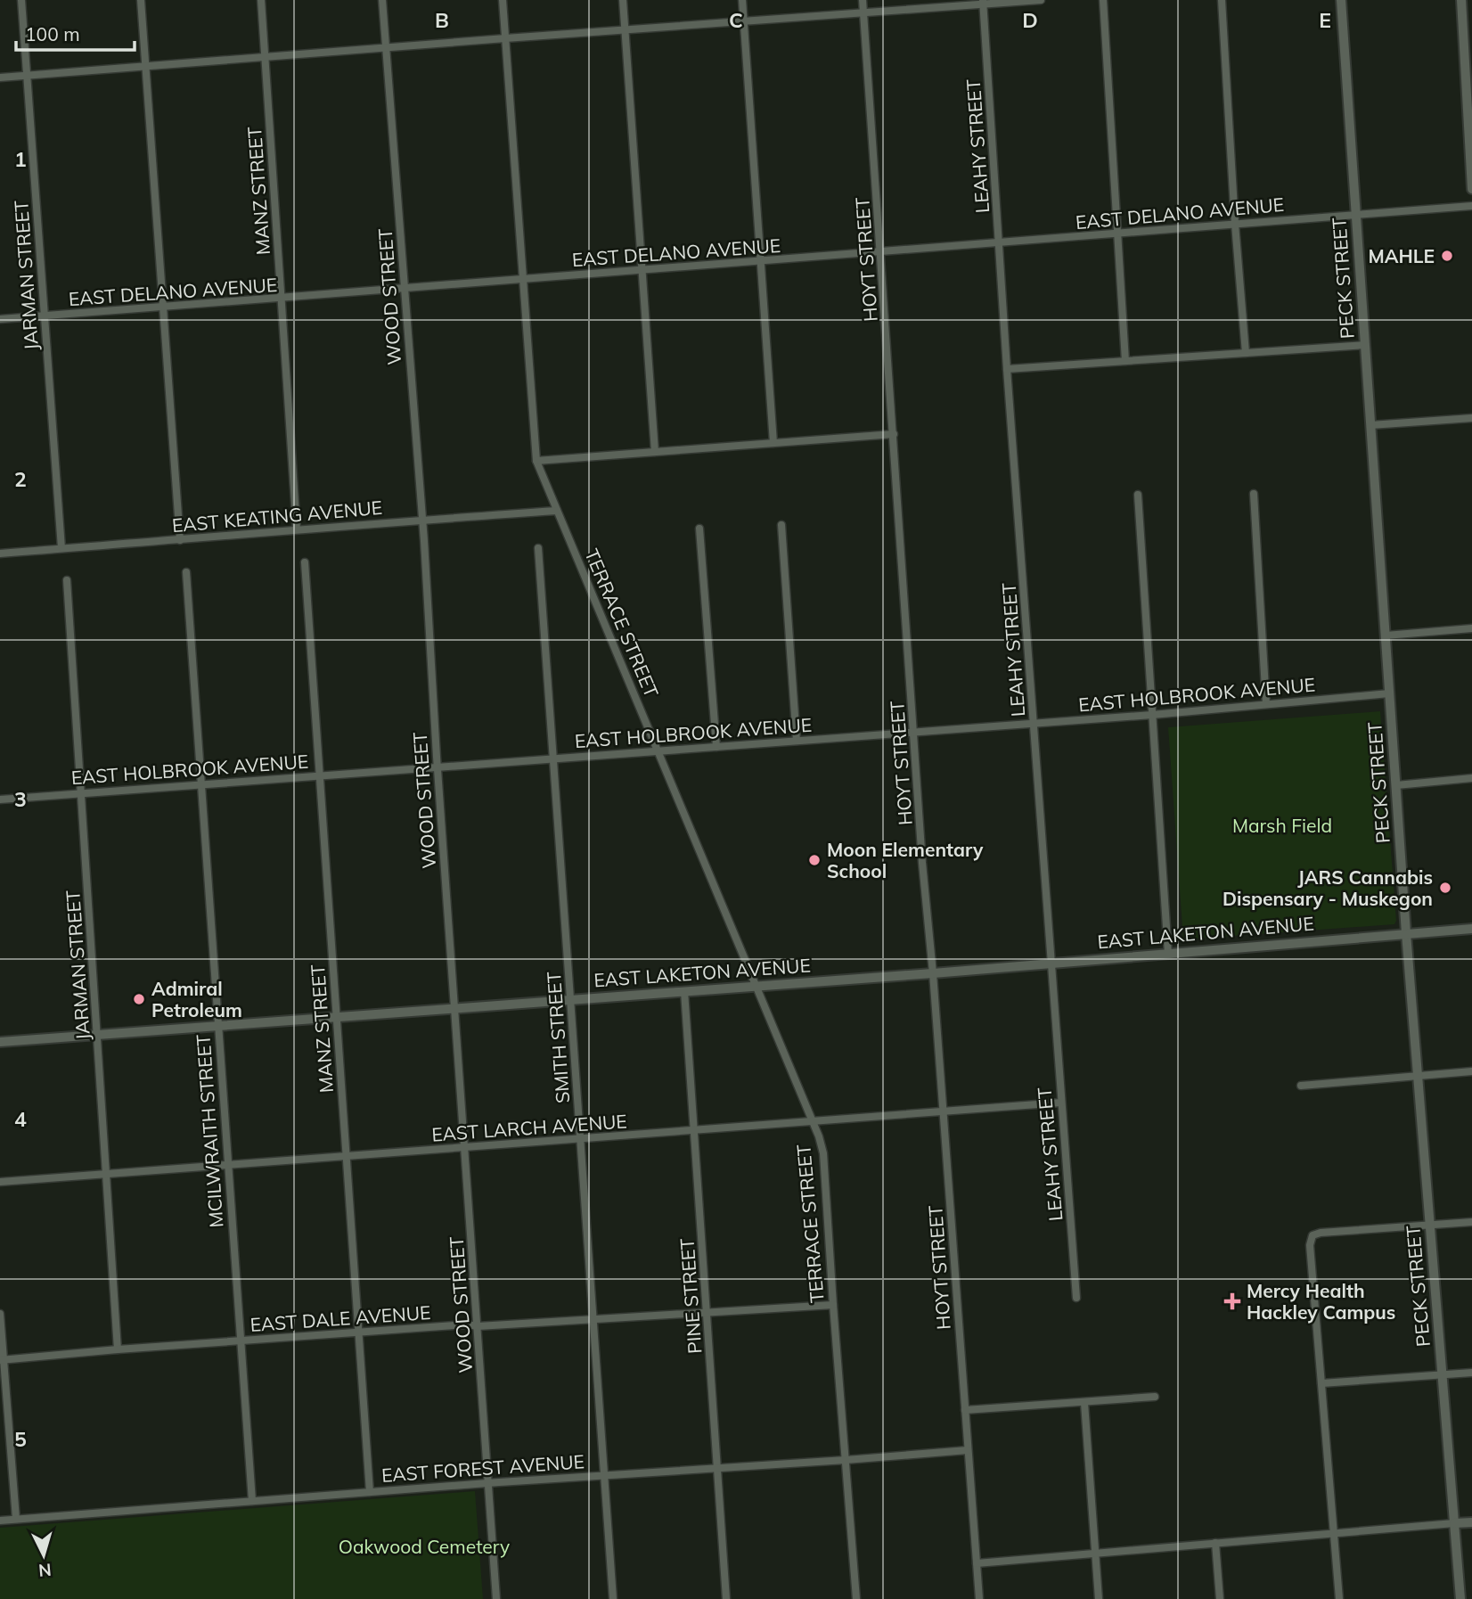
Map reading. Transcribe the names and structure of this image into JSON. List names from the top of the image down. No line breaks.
{"streets":{"street":["LEAHY STREET","MANZ STREET","EAST DELANO AVENUE","HOYT STREET","JARMAN STREET","PECK STREET","WOOD STREET","EAST KEATING AVENUE","TERRACE STREET","EAST HOLBROOK AVENUE","EAST LAKETON AVENUE","SMITH STREET","EAST LARCH AVENUE","MCILWRAITH STREET","PINE STREET","EAST DALE AVENUE","EAST FOREST AVENUE"]},"crossings":[["LEAHY STREET","EAST DELANO AVENUE"],["LEAHY STREET","EAST HOLBROOK AVENUE"],["LEAHY STREET","EAST LAKETON AVENUE"],["LEAHY STREET","EAST LARCH AVENUE"],["MANZ STREET","EAST DELANO AVENUE"],["MANZ STREET","EAST KEATING AVENUE"],["MANZ STREET","EAST HOLBROOK AVENUE"],["MANZ STREET","EAST LAKETON AVENUE"],["MANZ STREET","EAST LARCH AVENUE"],["MANZ STREET","EAST DALE AVENUE"],["MANZ STREET","EAST FOREST AVENUE"],["EAST DELANO AVENUE","HOYT STREET"],["EAST DELANO AVENUE","JARMAN STREET"],["EAST DELANO AVENUE","PECK STREET"],["EAST DELANO AVENUE","WOOD STREET"],["EAST DELANO AVENUE","TERRACE STREET"],["HOYT STREET","EAST HOLBROOK AVENUE"],["HOYT STREET","EAST LAKETON AVENUE"],["HOYT STREET","EAST LARCH AVENUE"],["HOYT STREET","EAST FOREST AVENUE"],["JARMAN STREET","EAST KEATING AVENUE"],["JARMAN STREET","EAST HOLBROOK AVENUE"],["JARMAN STREET","EAST LAKETON AVENUE"],["JARMAN STREET","EAST LARCH AVENUE"],["JARMAN STREET","EAST DALE AVENUE"],["PECK STREET","EAST HOLBROOK AVENUE"],["PECK STREET","EAST LAKETON AVENUE"],["WOOD STREET","EAST KEATING AVENUE"],["WOOD STREET","EAST HOLBROOK AVENUE"],["WOOD STREET","EAST LAKETON AVENUE"],["WOOD STREET","EAST LARCH AVENUE"],["WOOD STREET","EAST DALE AVENUE"],["WOOD STREET","EAST FOREST AVENUE"],["EAST KEATING AVENUE","TERRACE STREET"],["TERRACE STREET","EAST HOLBROOK AVENUE"],["TERRACE STREET","EAST LAKETON AVENUE"],["TERRACE STREET","EAST LARCH AVENUE"],["TERRACE STREET","EAST DALE AVENUE"],["TERRACE STREET","EAST FOREST AVENUE"],["EAST HOLBROOK AVENUE","SMITH STREET"],["EAST HOLBROOK AVENUE","MCILWRAITH STREET"],["EAST LAKETON AVENUE","SMITH STREET"],["EAST LAKETON AVENUE","MCILWRAITH STREET"],["EAST LAKETON AVENUE","PINE STREET"],["SMITH STREET","EAST LARCH AVENUE"],["SMITH STREET","EAST DALE AVENUE"],["SMITH STREET","EAST FOREST AVENUE"],["EAST LARCH AVENUE","MCILWRAITH STREET"],["EAST LARCH AVENUE","PINE STREET"],["MCILWRAITH STREET","EAST DALE AVENUE"],["MCILWRAITH STREET","EAST FOREST AVENUE"],["PINE STREET","EAST DALE AVENUE"],["PINE STREET","EAST FOREST AVENUE"]],"parks":["Marsh Field","Oakwood Cemetery"],"places":{"other":["MAHLE","Moon Elementary School","JARS Cannabis Dispensary - Muskegon","Admiral Petroleum"],"health":["Mercy Health Hackley Campus"]},"scale_bar":"100 m","north":"bottom","grid":{"columns":["B","C","D","E"],"rows":["1","2","3","4","5"]}}
